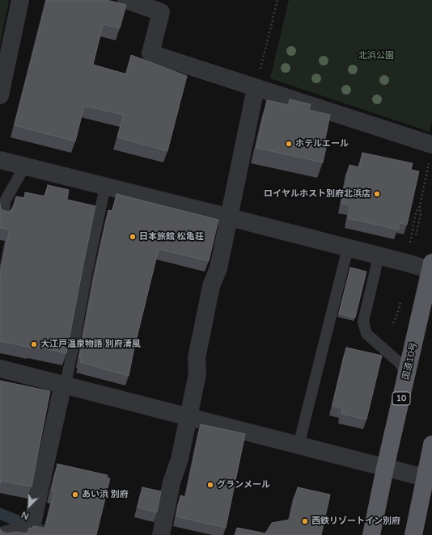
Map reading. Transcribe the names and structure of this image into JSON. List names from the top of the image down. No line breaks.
{"streets":{"highway":["国道10号","10"]},"parks":["北浜公園"],"places":["ホテルエール","ロイヤルホスト別府北浜店","日本旅館 松亀荘","大江戸温泉物語 別府清風","グランメール","あい浜 別府","西鉄リゾートイン別府"],"north":"bottom left"}
